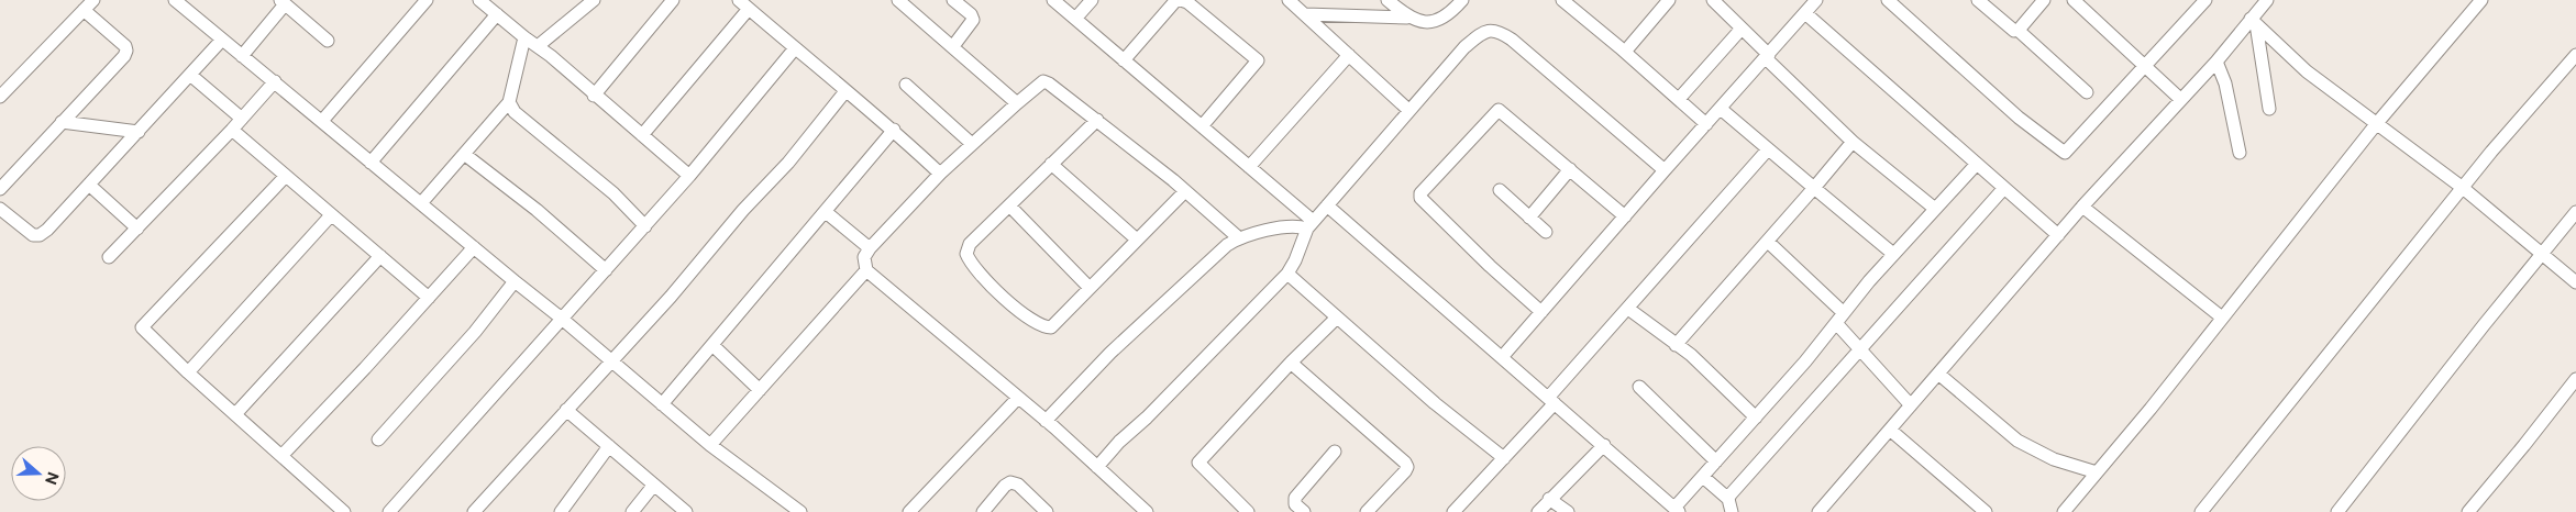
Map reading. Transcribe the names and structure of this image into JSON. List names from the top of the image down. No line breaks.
{"north":"right"}
